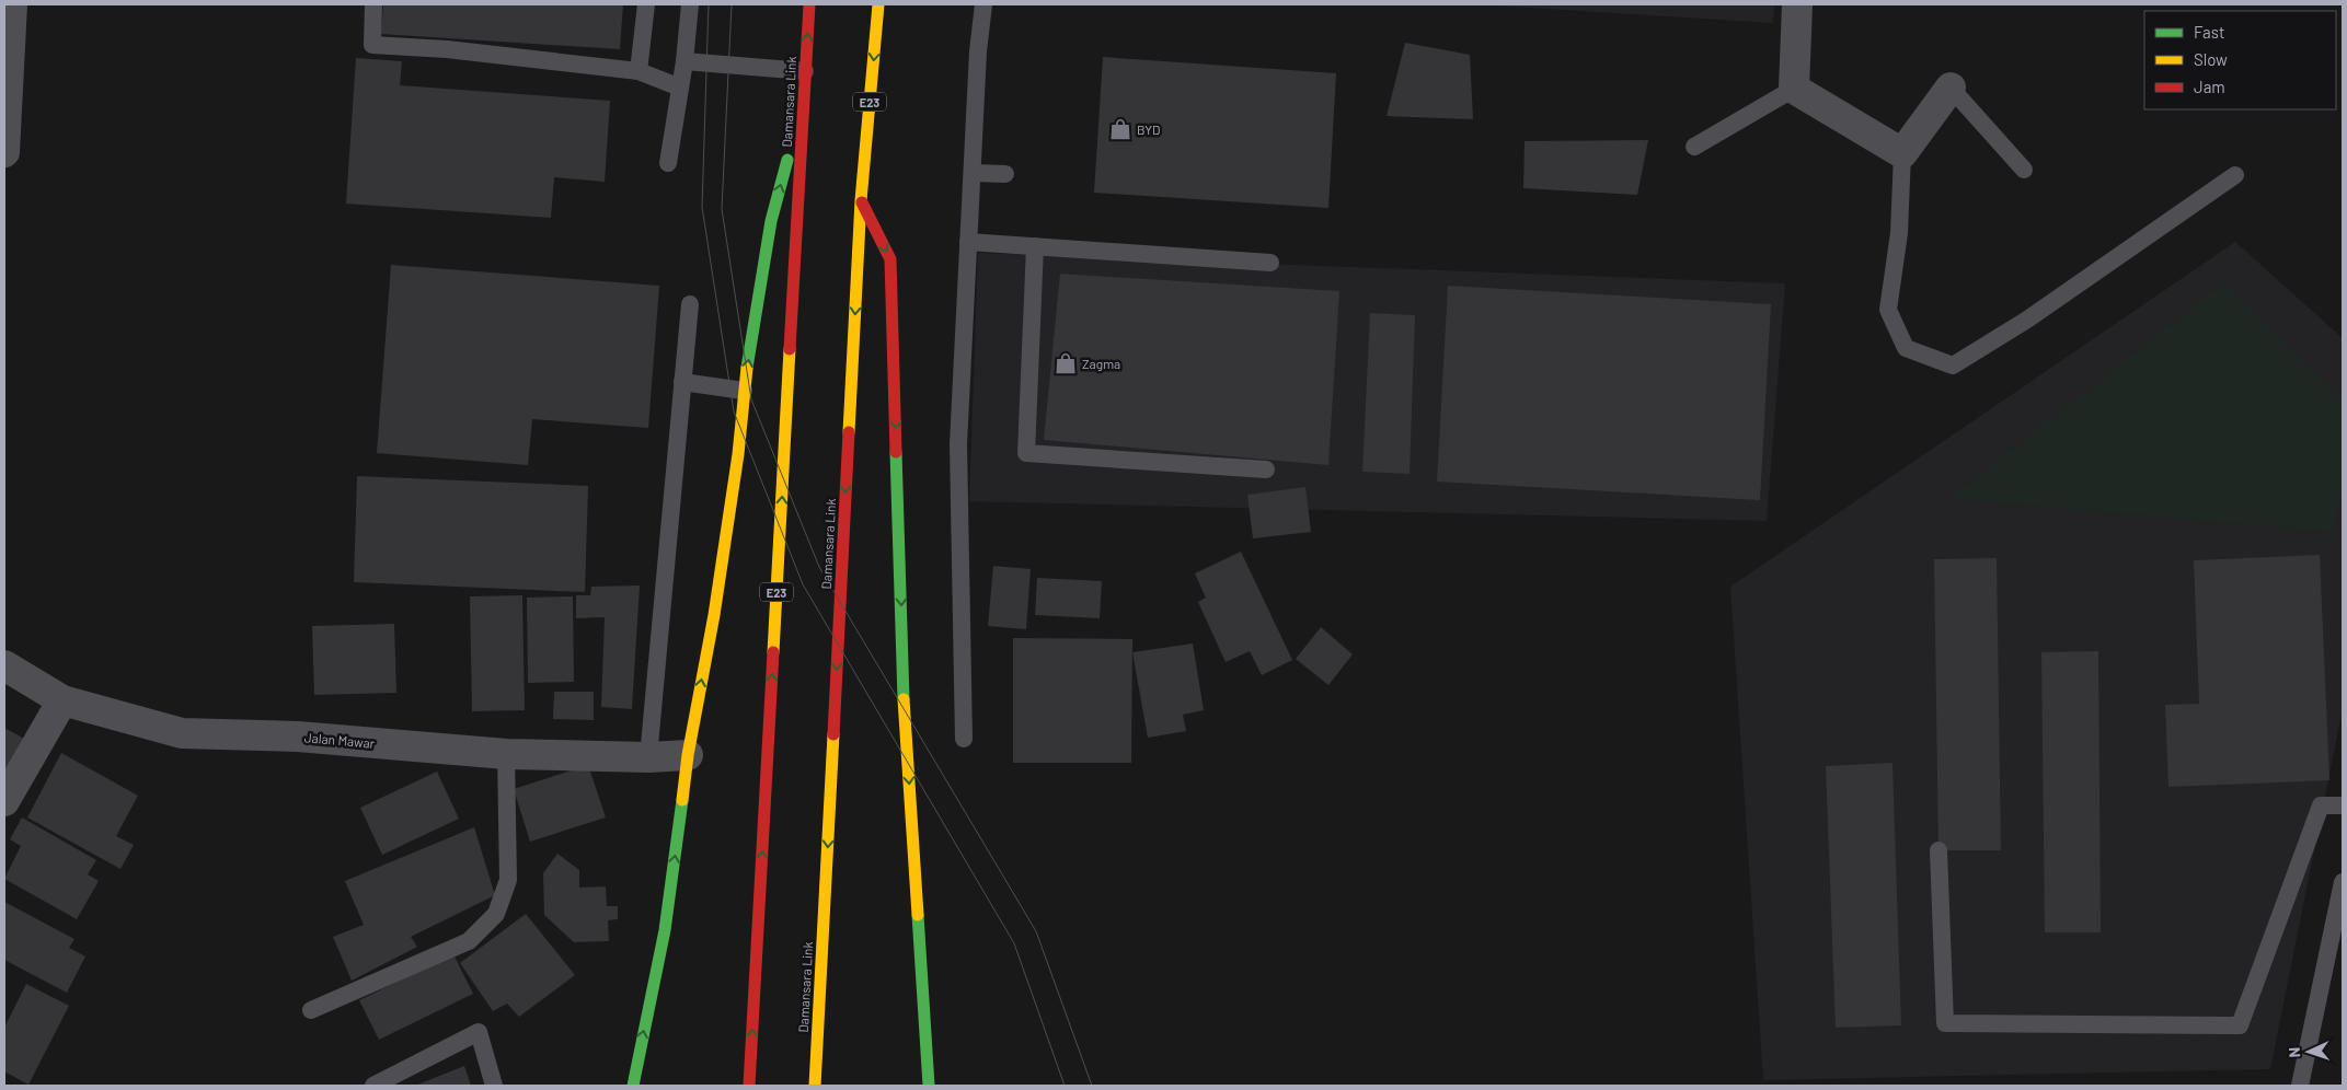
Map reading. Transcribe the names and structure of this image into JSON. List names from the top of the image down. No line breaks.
{"streets":{"highway":["Damansara Link","E23"],"street":["Jalan Mawar"]},"places":{"shop":["BYD","Zagma"]},"legend":["Fast","Slow","Jam"],"north":"left"}
